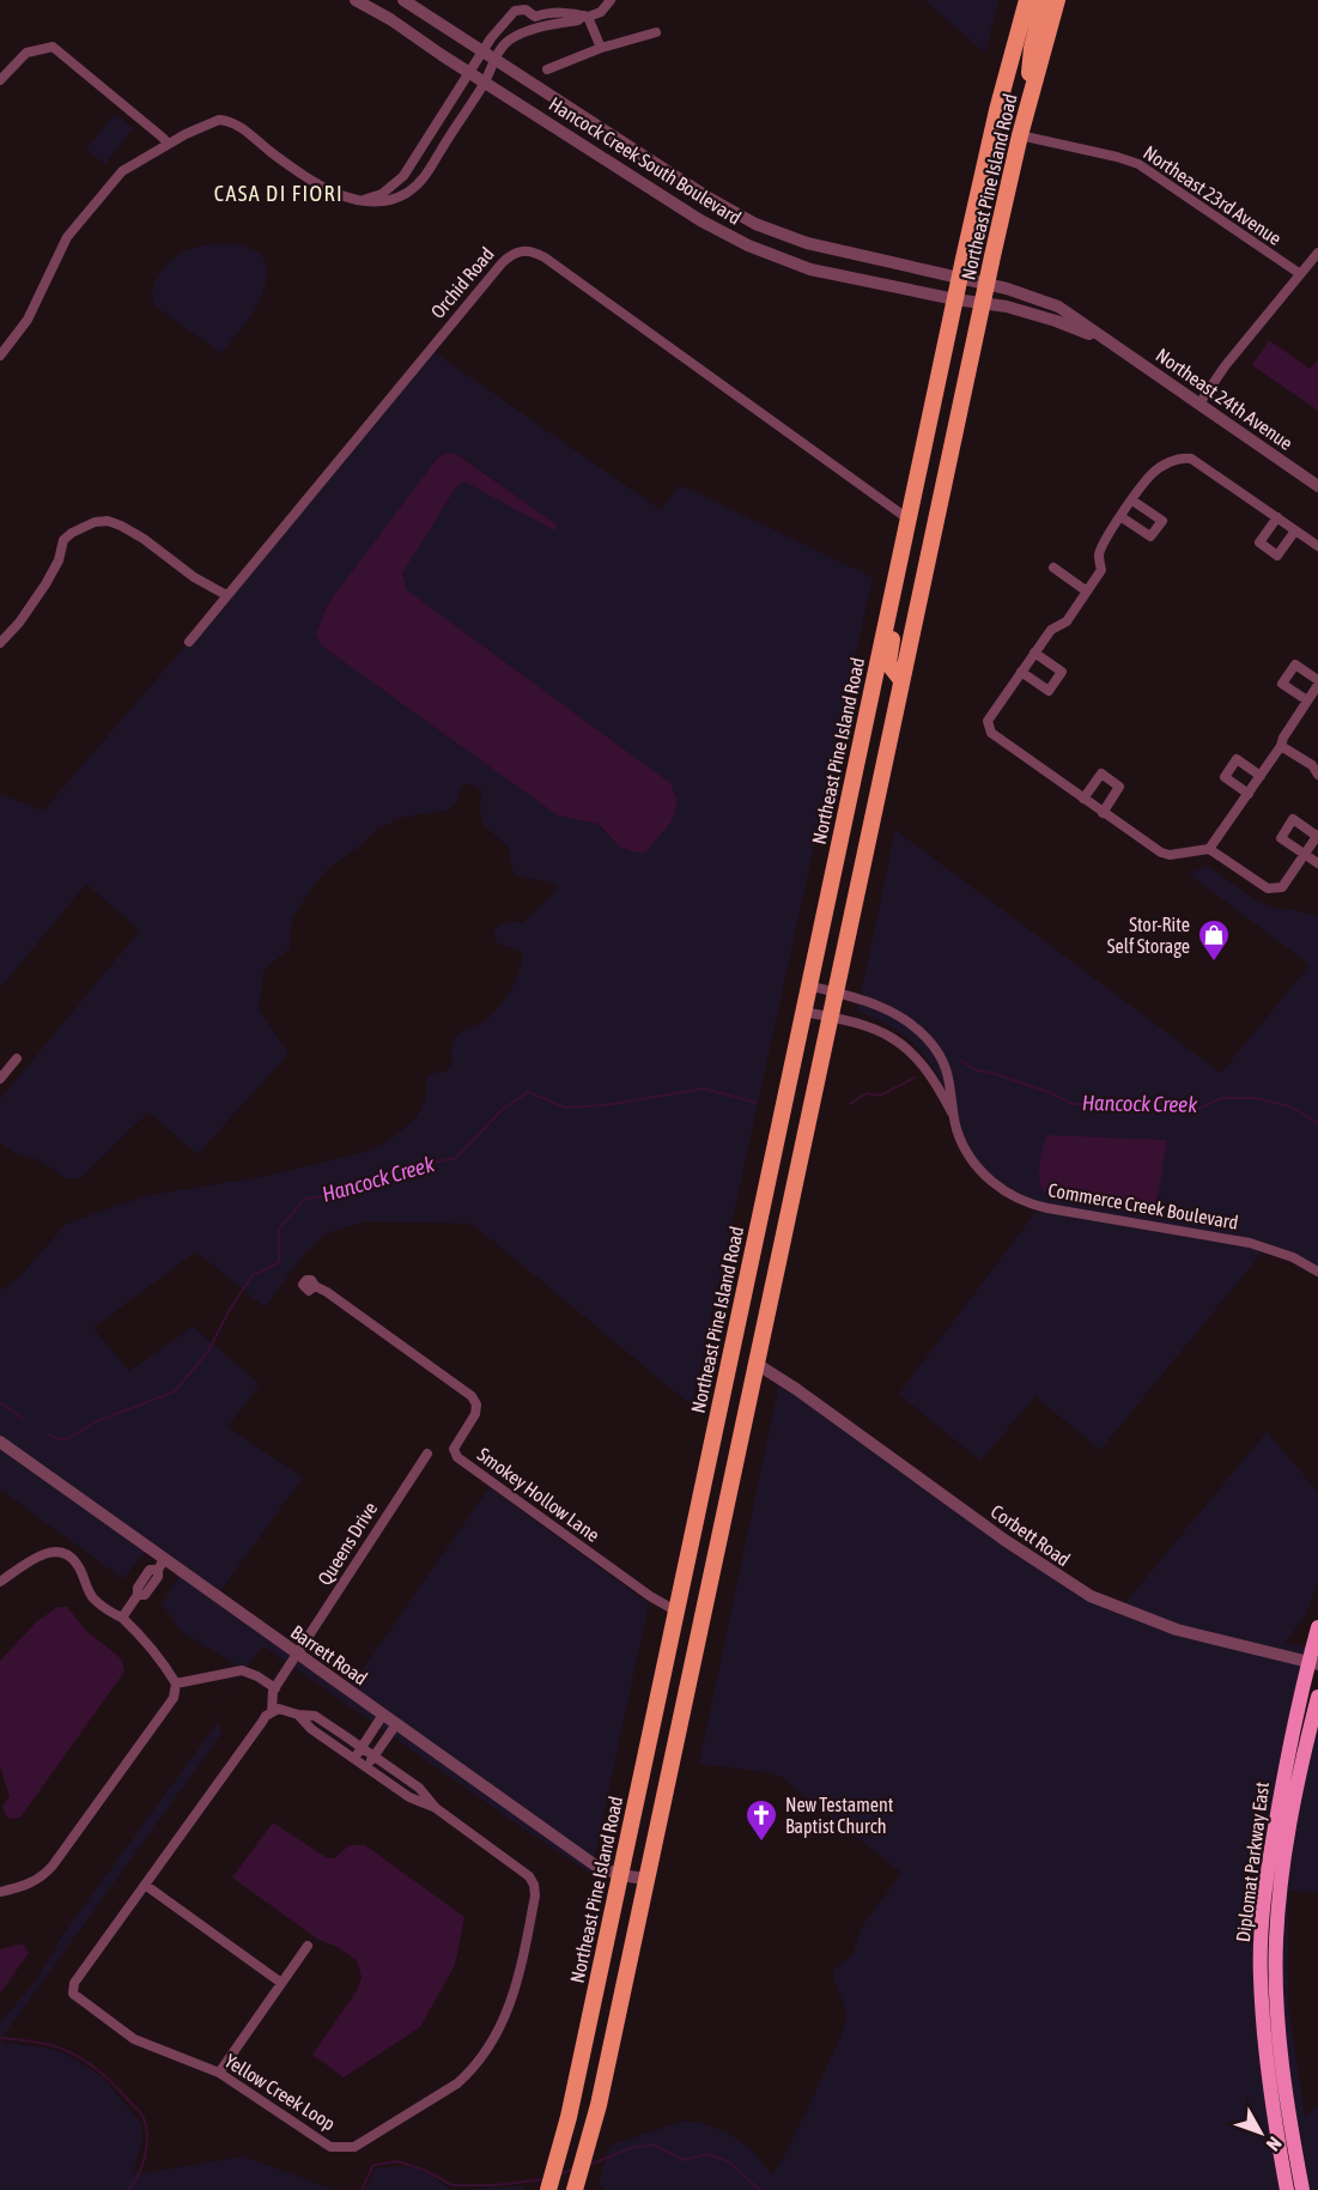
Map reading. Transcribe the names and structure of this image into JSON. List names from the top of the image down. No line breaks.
{"streets":{"main road":["Northeast Pine Island Road","Diplomat Parkway East"],"street":["Hancock Creek South Boulevard","Northeast 23rd Avenue","Orchid Road","Northeast 24th Avenue","Commerce Creek Boulevard","Smokey Hollow Lane","Corbett Road","Queens Drive","Barrett Road","Yellow Creek Loop"]},"crossings":[["Hancock Creek South Boulevard","Northeast Pine Island Road"],["Hancock Creek South Boulevard","Northeast 24th Avenue"],["Northeast Pine Island Road","Northeast 23rd Avenue"],["Northeast Pine Island Road","Orchid Road"],["Northeast Pine Island Road","Northeast 24th Avenue"],["Northeast Pine Island Road","Commerce Creek Boulevard"],["Northeast Pine Island Road","Smokey Hollow Lane"],["Northeast Pine Island Road","Corbett Road"],["Northeast Pine Island Road","Barrett Road"],["Corbett Road","Diplomat Parkway East"],["Queens Drive","Barrett Road"]],"districts":["CASA DI FIORI"],"water":["Hancock Creek"],"places":{"shop":["Stor-Rite Self Storage"],"church":["New Testament Baptist Church"]},"north":"bottom right"}
